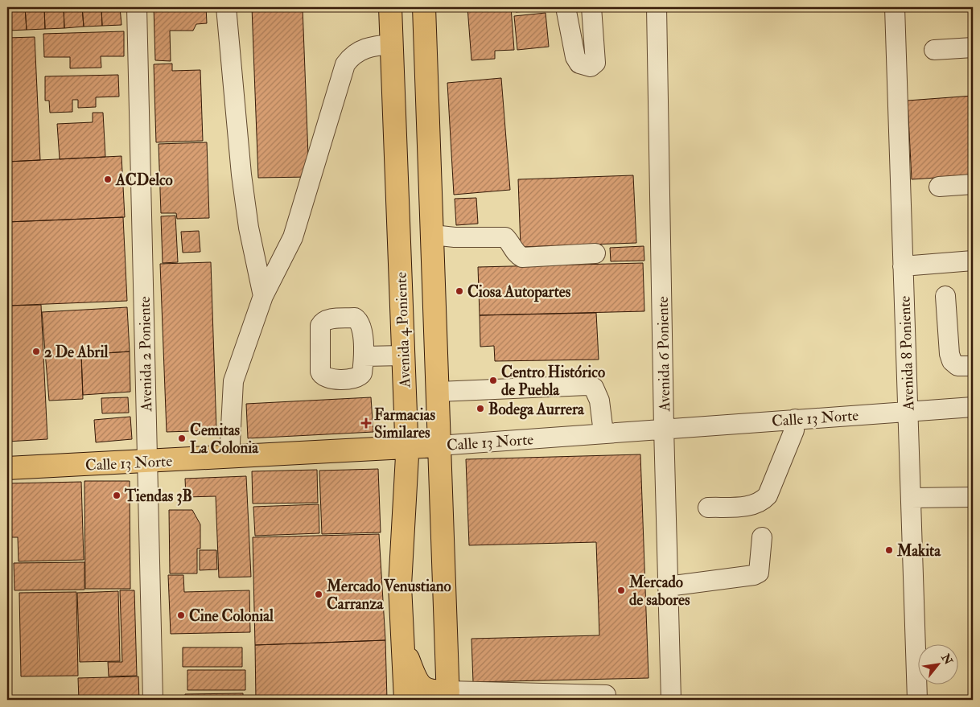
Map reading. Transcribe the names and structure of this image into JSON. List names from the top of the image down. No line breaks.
{"streets":{"main road":["Avenida 4 Poniente","Calle 13 Norte"],"street":["Avenida 8 Poniente","Avenida 2 Poniente","Avenida 6 Poniente"]},"crossings":[["Avenida 4 Poniente","Calle 13 Norte"],["Avenida 8 Poniente","Calle 13 Norte"],["Avenida 2 Poniente","Calle 13 Norte"],["Avenida 6 Poniente","Calle 13 Norte"]],"places":{"other":["ACDelco","Ciosa Autopartes","2 De Abril","Centro Histórico de Puebla","Bodega Aurrera","Cemitas La Colonia","Tiendas 3B","Makita","Mercado de sabores","Mercado Venustiano Carranza","Cine Colonial"],"health":["Farmacias Similares"]},"north":"top right"}
